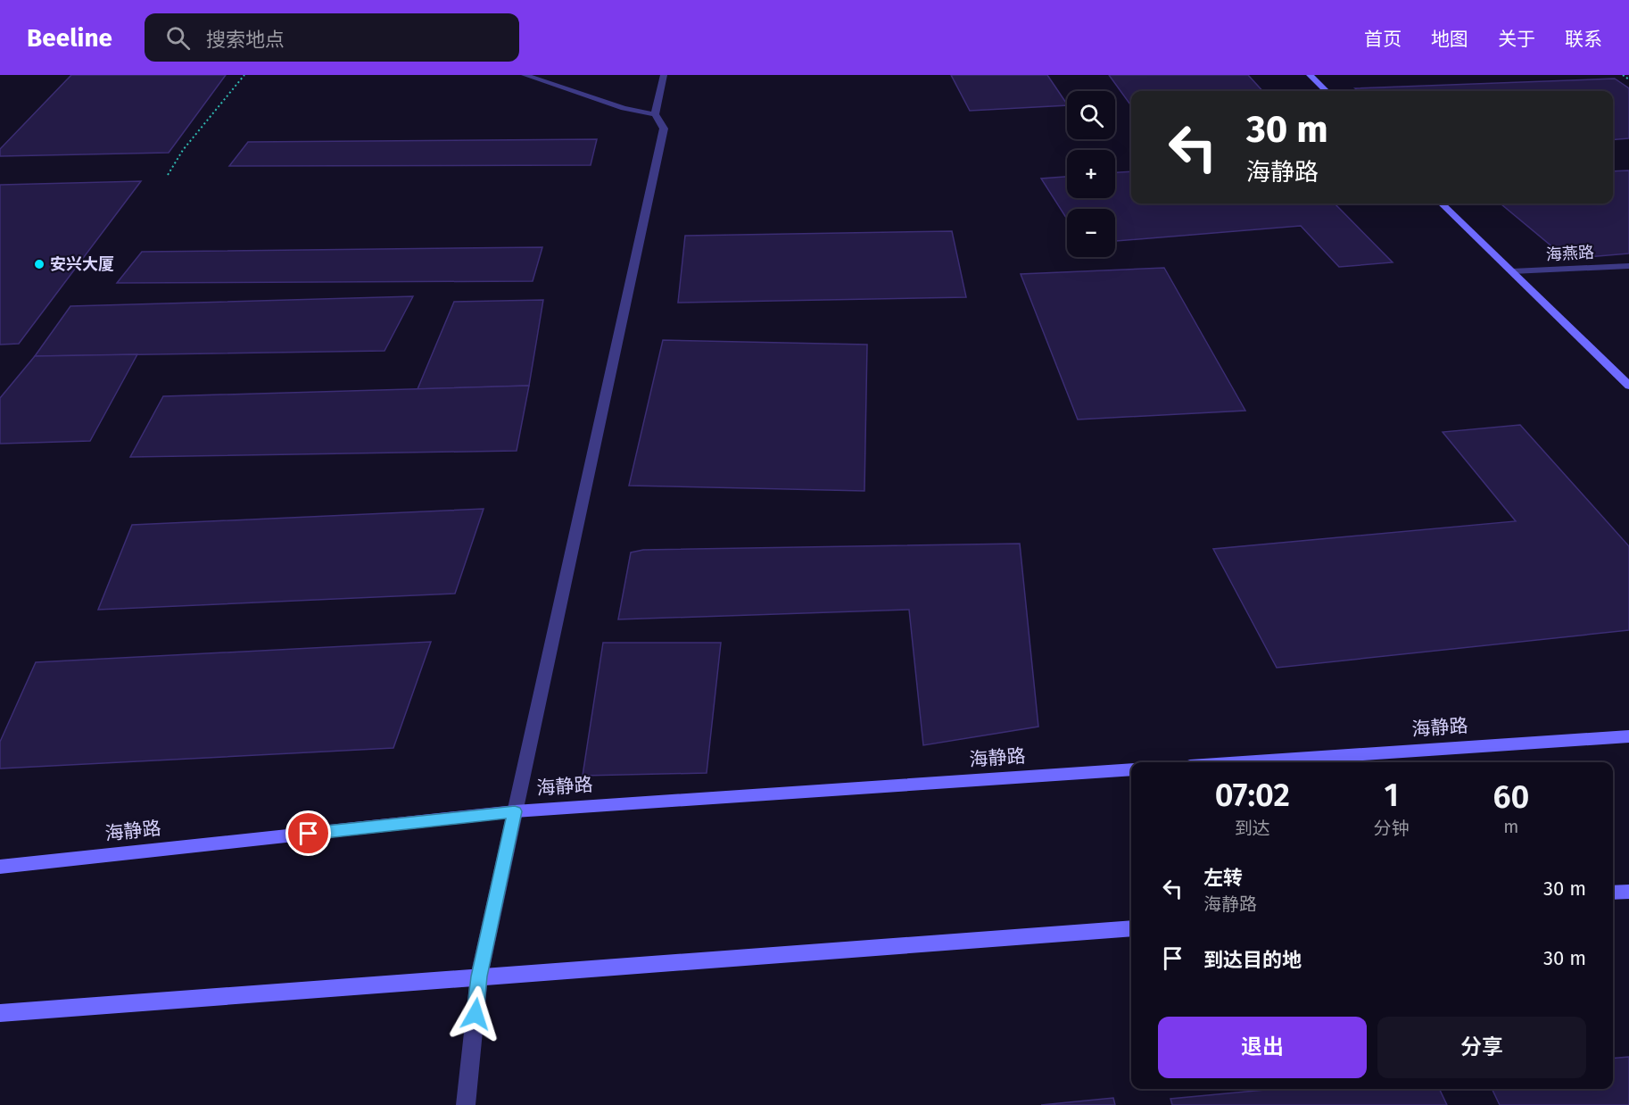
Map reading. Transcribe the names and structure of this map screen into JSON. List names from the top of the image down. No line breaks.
{"streets":{"street":["海燕路","海静路"]},"places":["安兴大厦"],"page":{"header":"Beeline","search":"搜索地点","nav":["首页","地图","关于","联系"],"map_buttons":["+","−"],"turn":["30 m","海静路"],"eta":["07:02","到达","1","分钟","60","m"],"list":[{"name":"左转","note":"海静路","value":"30 m"},{"name":"到达目的地","value":"30 m"}],"buttons":["退出","分享"]}}
